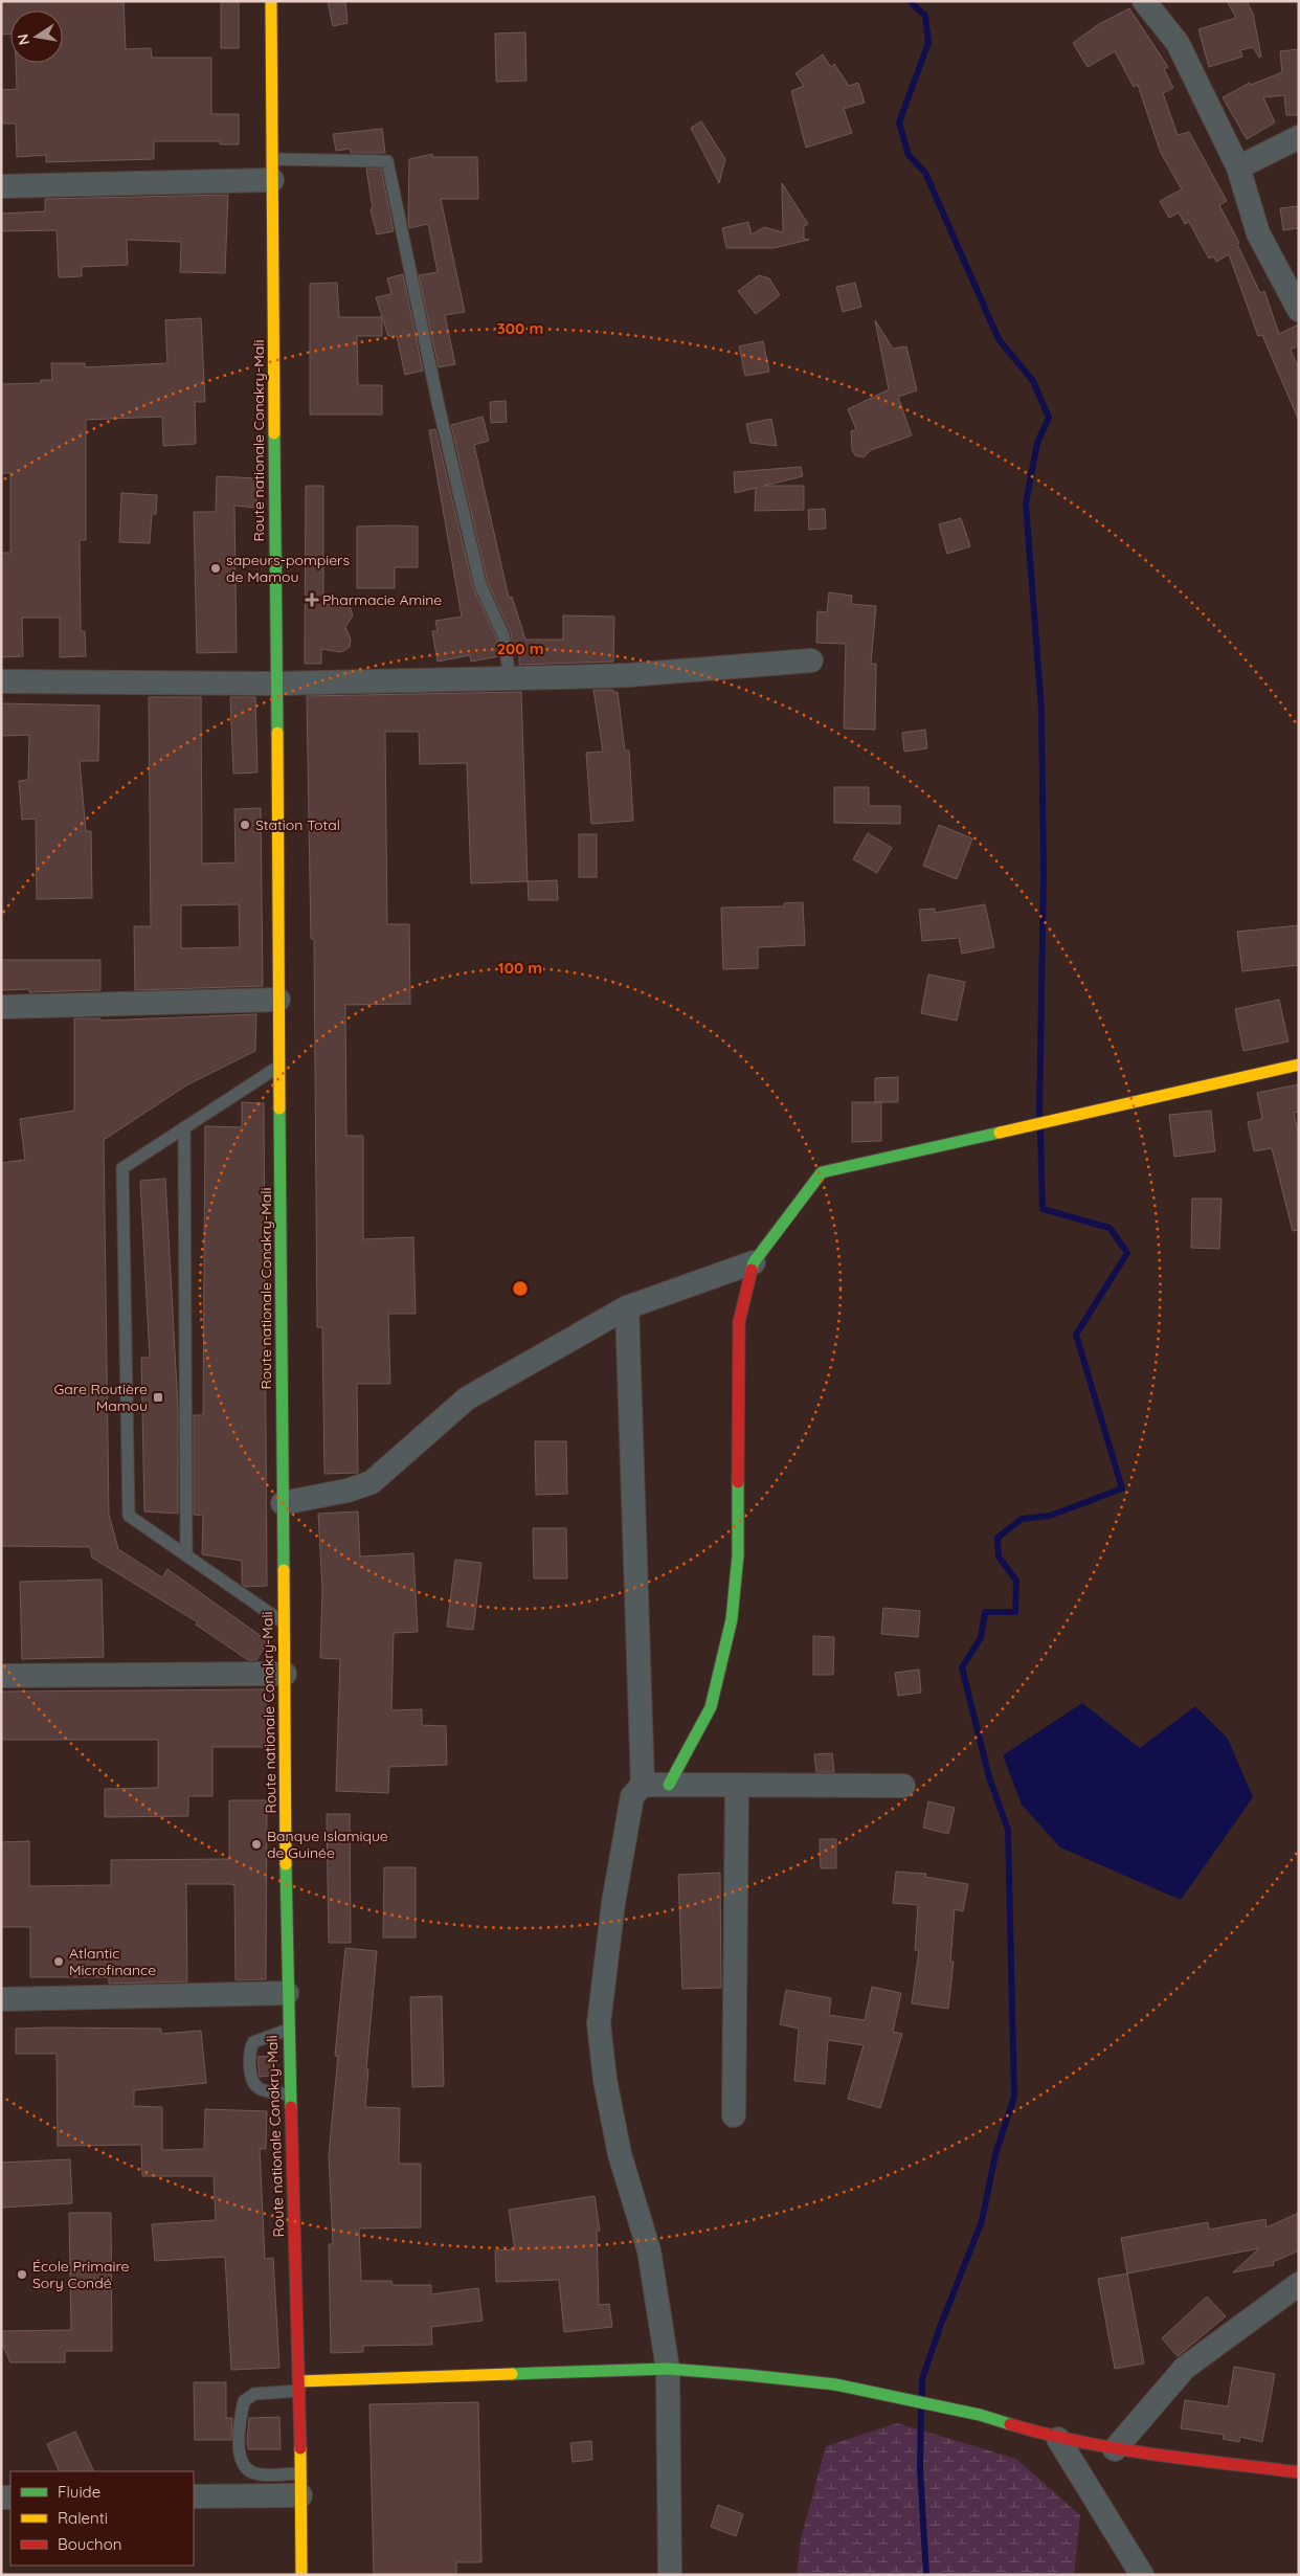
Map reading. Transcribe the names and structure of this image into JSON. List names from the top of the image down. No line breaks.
{"streets":{"main road":["Route nationale Conakry-Mali"]},"places":{"other":["sapeurs-pompiers de Mamou","Station Total","Banque Islamique de Guinée","Atlantic Microfinance","École Primaire Sory Condé"],"health":["Pharmacie Amine"],"transit":["Gare Routière Mamou"]},"legend":["Fluide","Ralenti","Bouchon"],"north":"left","rings":["300 m","200 m","100 m"]}
